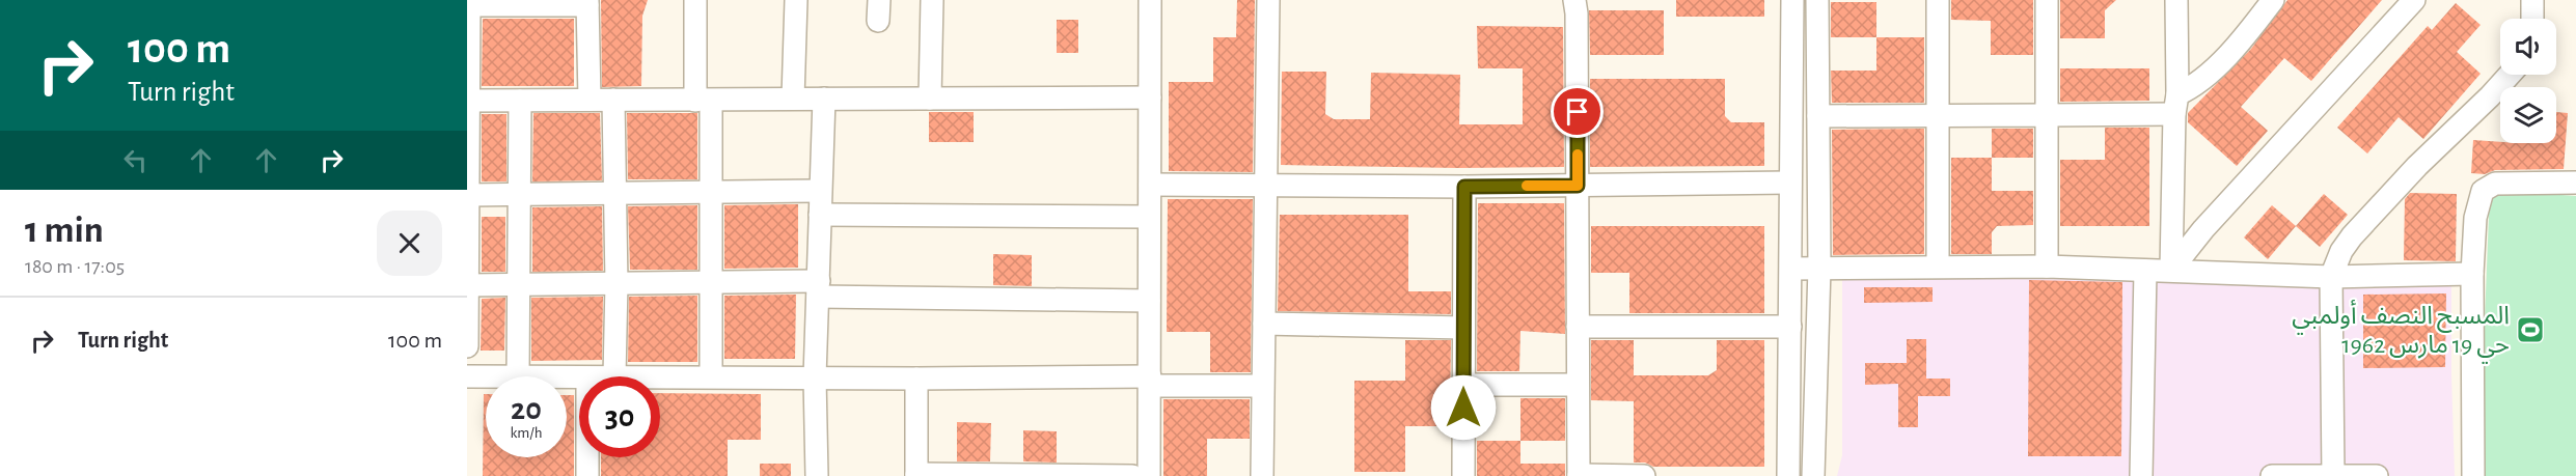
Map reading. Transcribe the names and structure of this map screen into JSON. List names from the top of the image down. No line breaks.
{"places":{"sports":["المسبح النصف أولمبي حي 19 مارس 1962"]},"page":{"turn":["100 m","Turn right"],"heading":["1 min","180 m · 17:05"],"list":[{"name":"Turn right","value":"100 m"}],"speed":"20 km/h","limit":"30"}}
